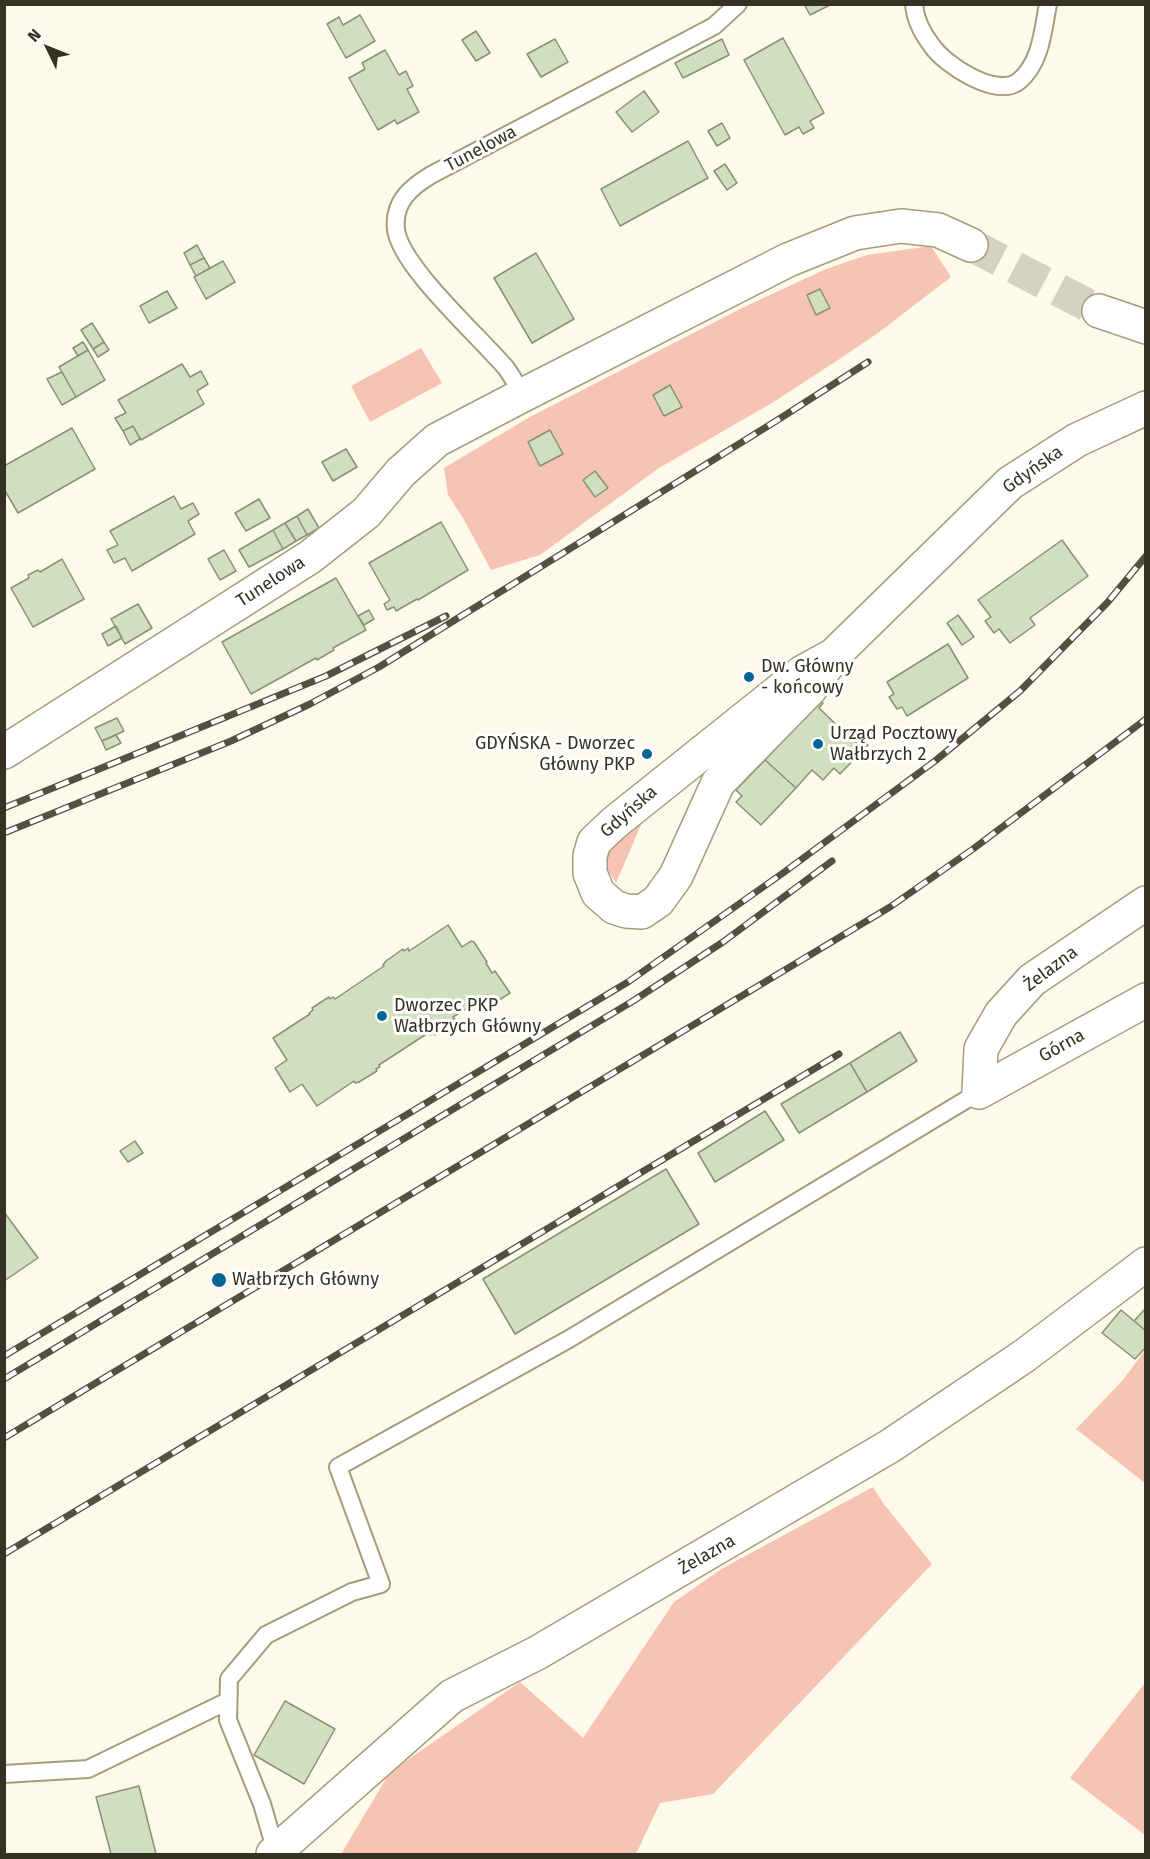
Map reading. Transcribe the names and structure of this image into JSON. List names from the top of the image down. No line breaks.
{"streets":{"street":["Tunelowa","Gdyńska","Żelazna","Górna"]},"crossings":[["Żelazna","Górna"]],"places":["Dw. Główny - końcowy","Urząd Pocztowy Wałbrzych 2","GDYŃSKA - Dworzec Główny PKP","Dworzec PKP Wałbrzych Główny","Wałbrzych Główny"],"north":"top left"}
